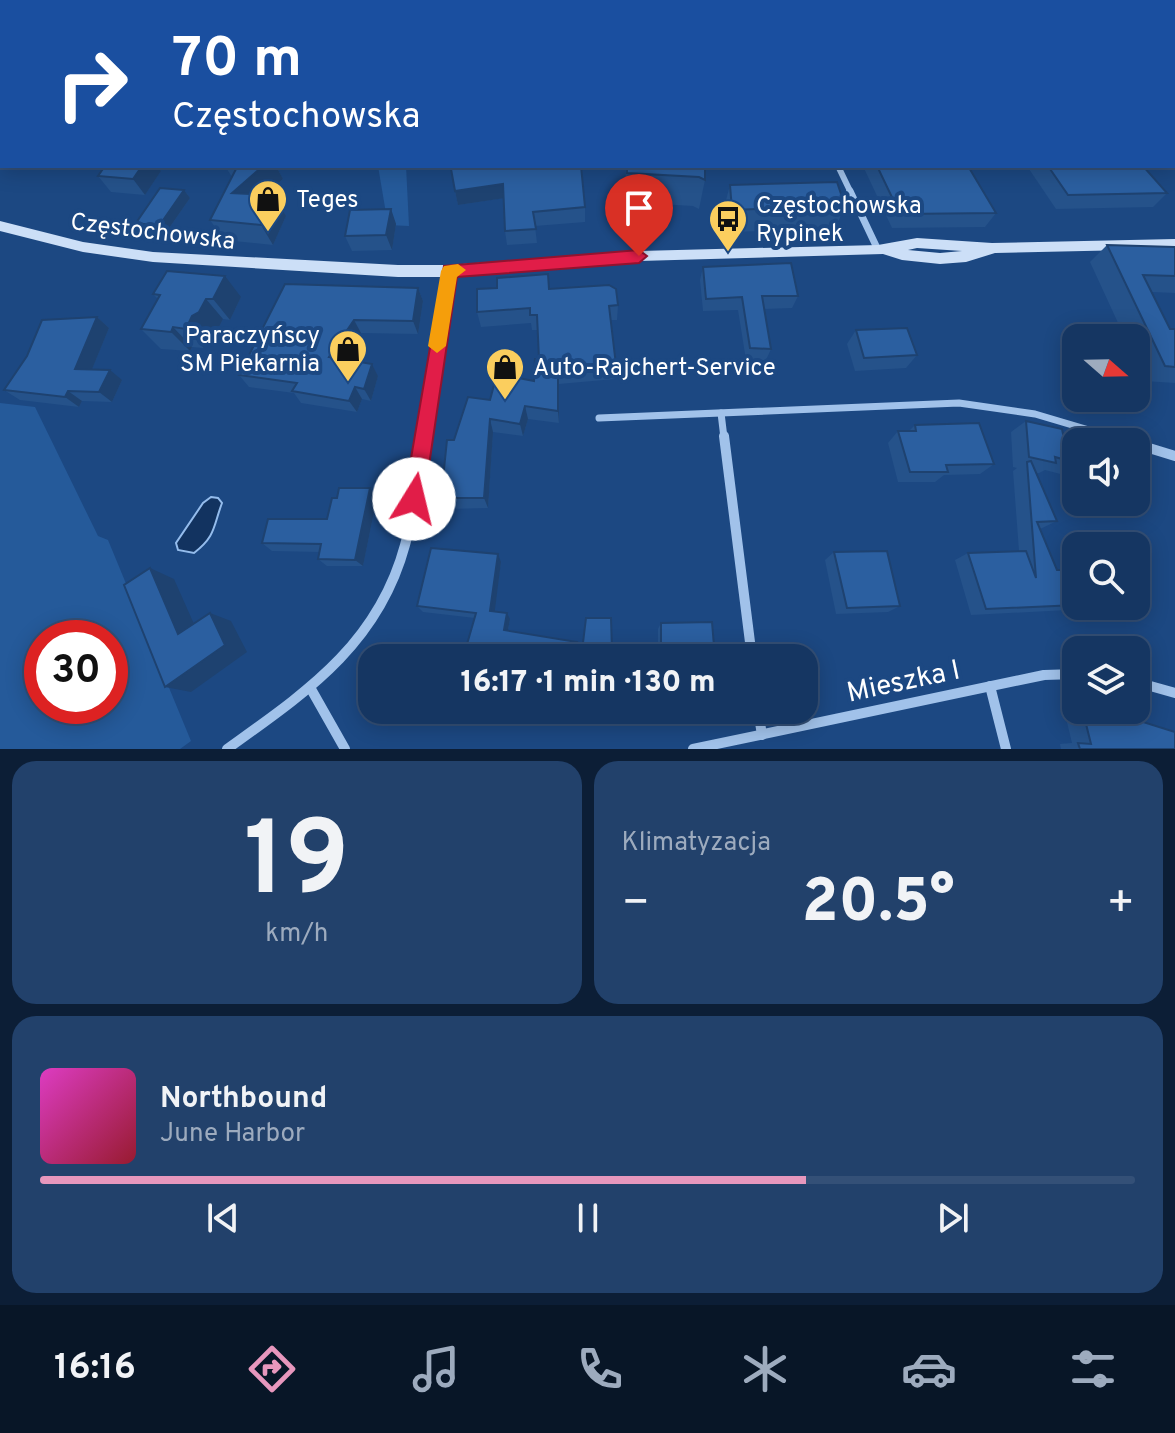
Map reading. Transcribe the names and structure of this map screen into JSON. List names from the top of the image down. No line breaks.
{"streets":{"main road":["Częstochowska"],"street":["Mieszka I"]},"places":{"shop":["Teges","Paraczyńscy SM Piekarnia","Auto-Rajchert-Service"],"bus stop":["Częstochowska Rypinek"]},"north":"right","page":{"turn":["70 m","Częstochowska"],"limit":"30","trip":"16:17 · 1 min · 130 m","tile":[["19","km/h"],"Klimatyzacja"],"heat":["−","20.5°","+"],"song":["Northbound","June Harbor"],"tabs":"16:16"}}
